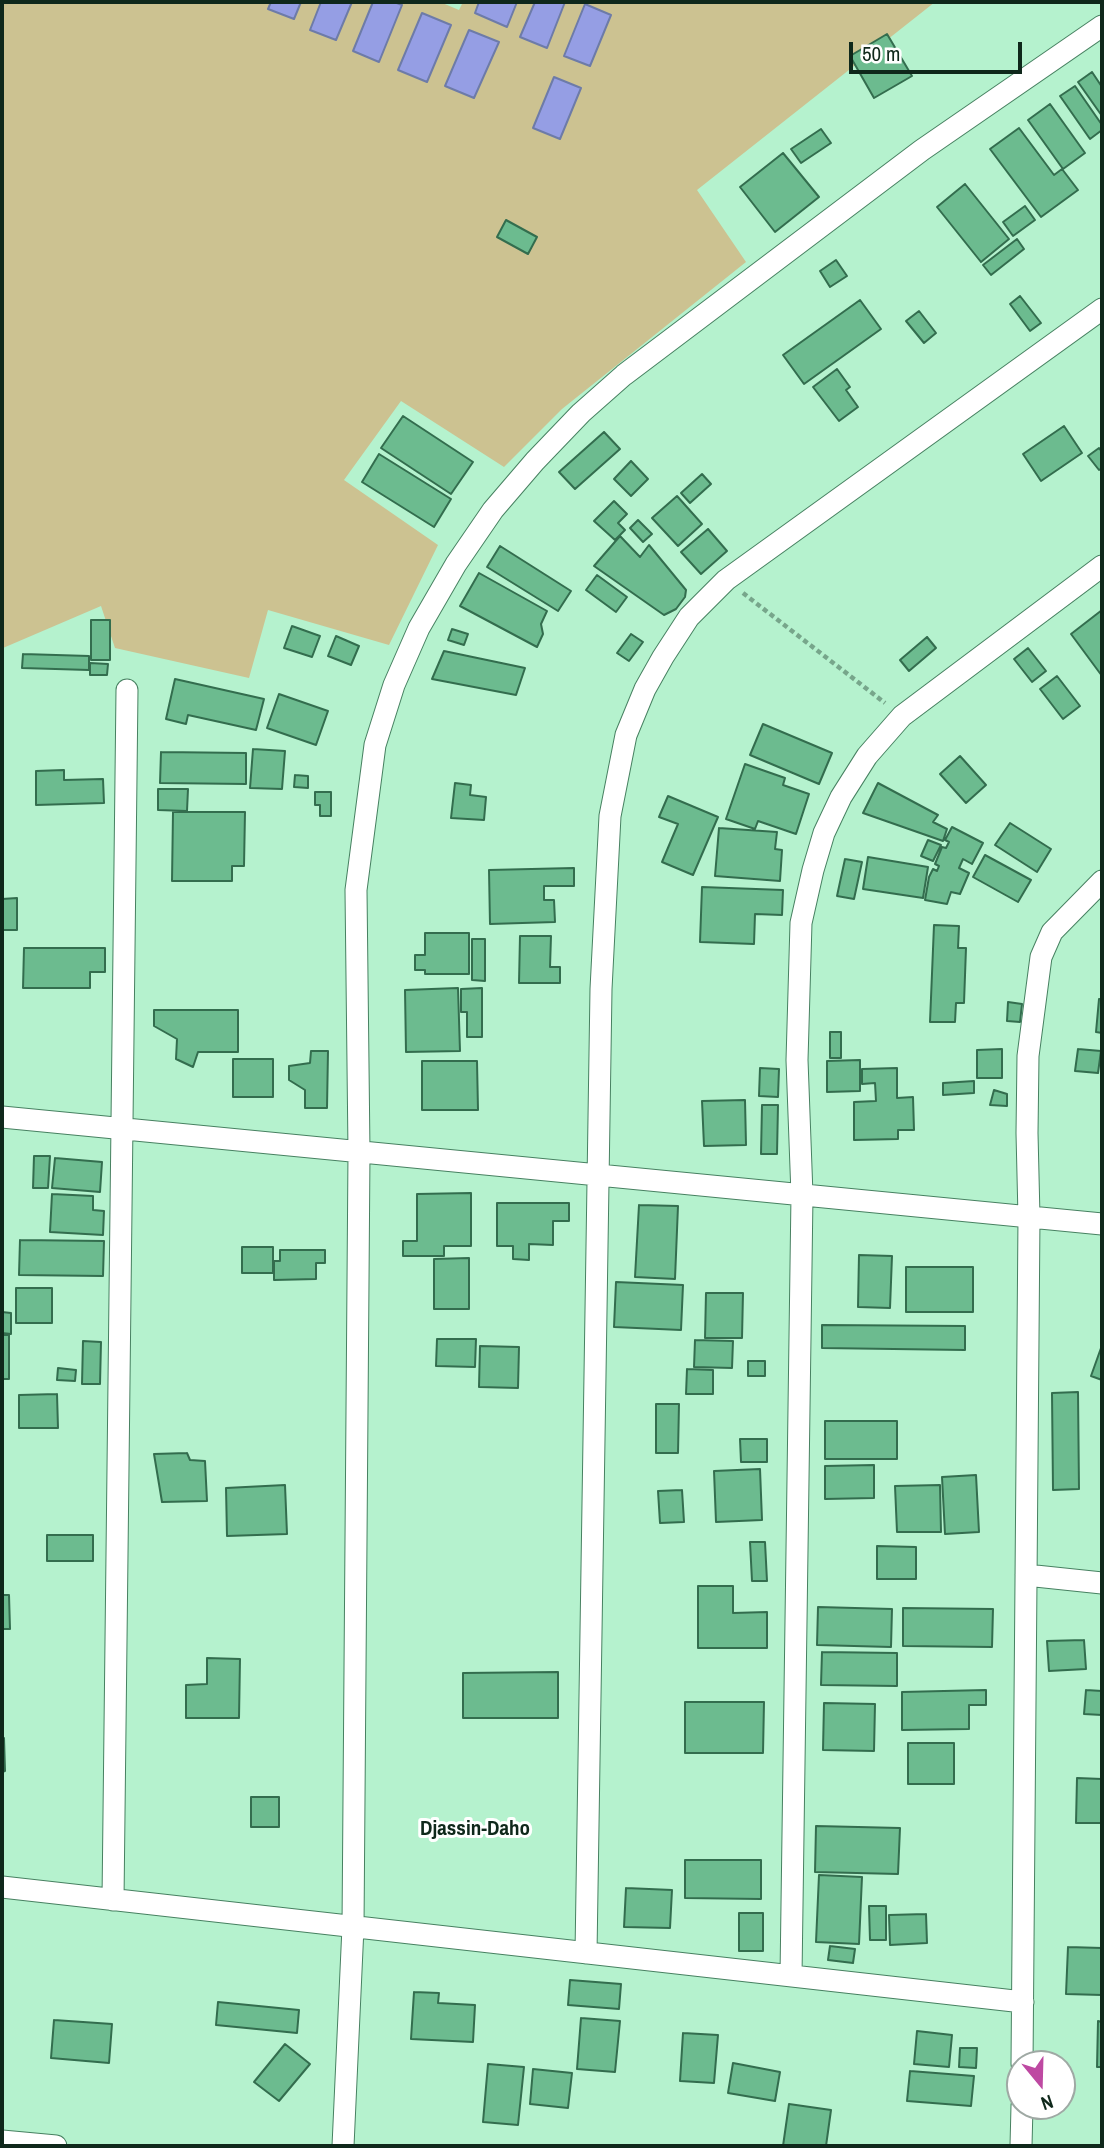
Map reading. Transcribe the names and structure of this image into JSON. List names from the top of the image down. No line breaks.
{"districts":["Djassin-Daho"],"scale_bar":"50 m","north":"bottom"}
